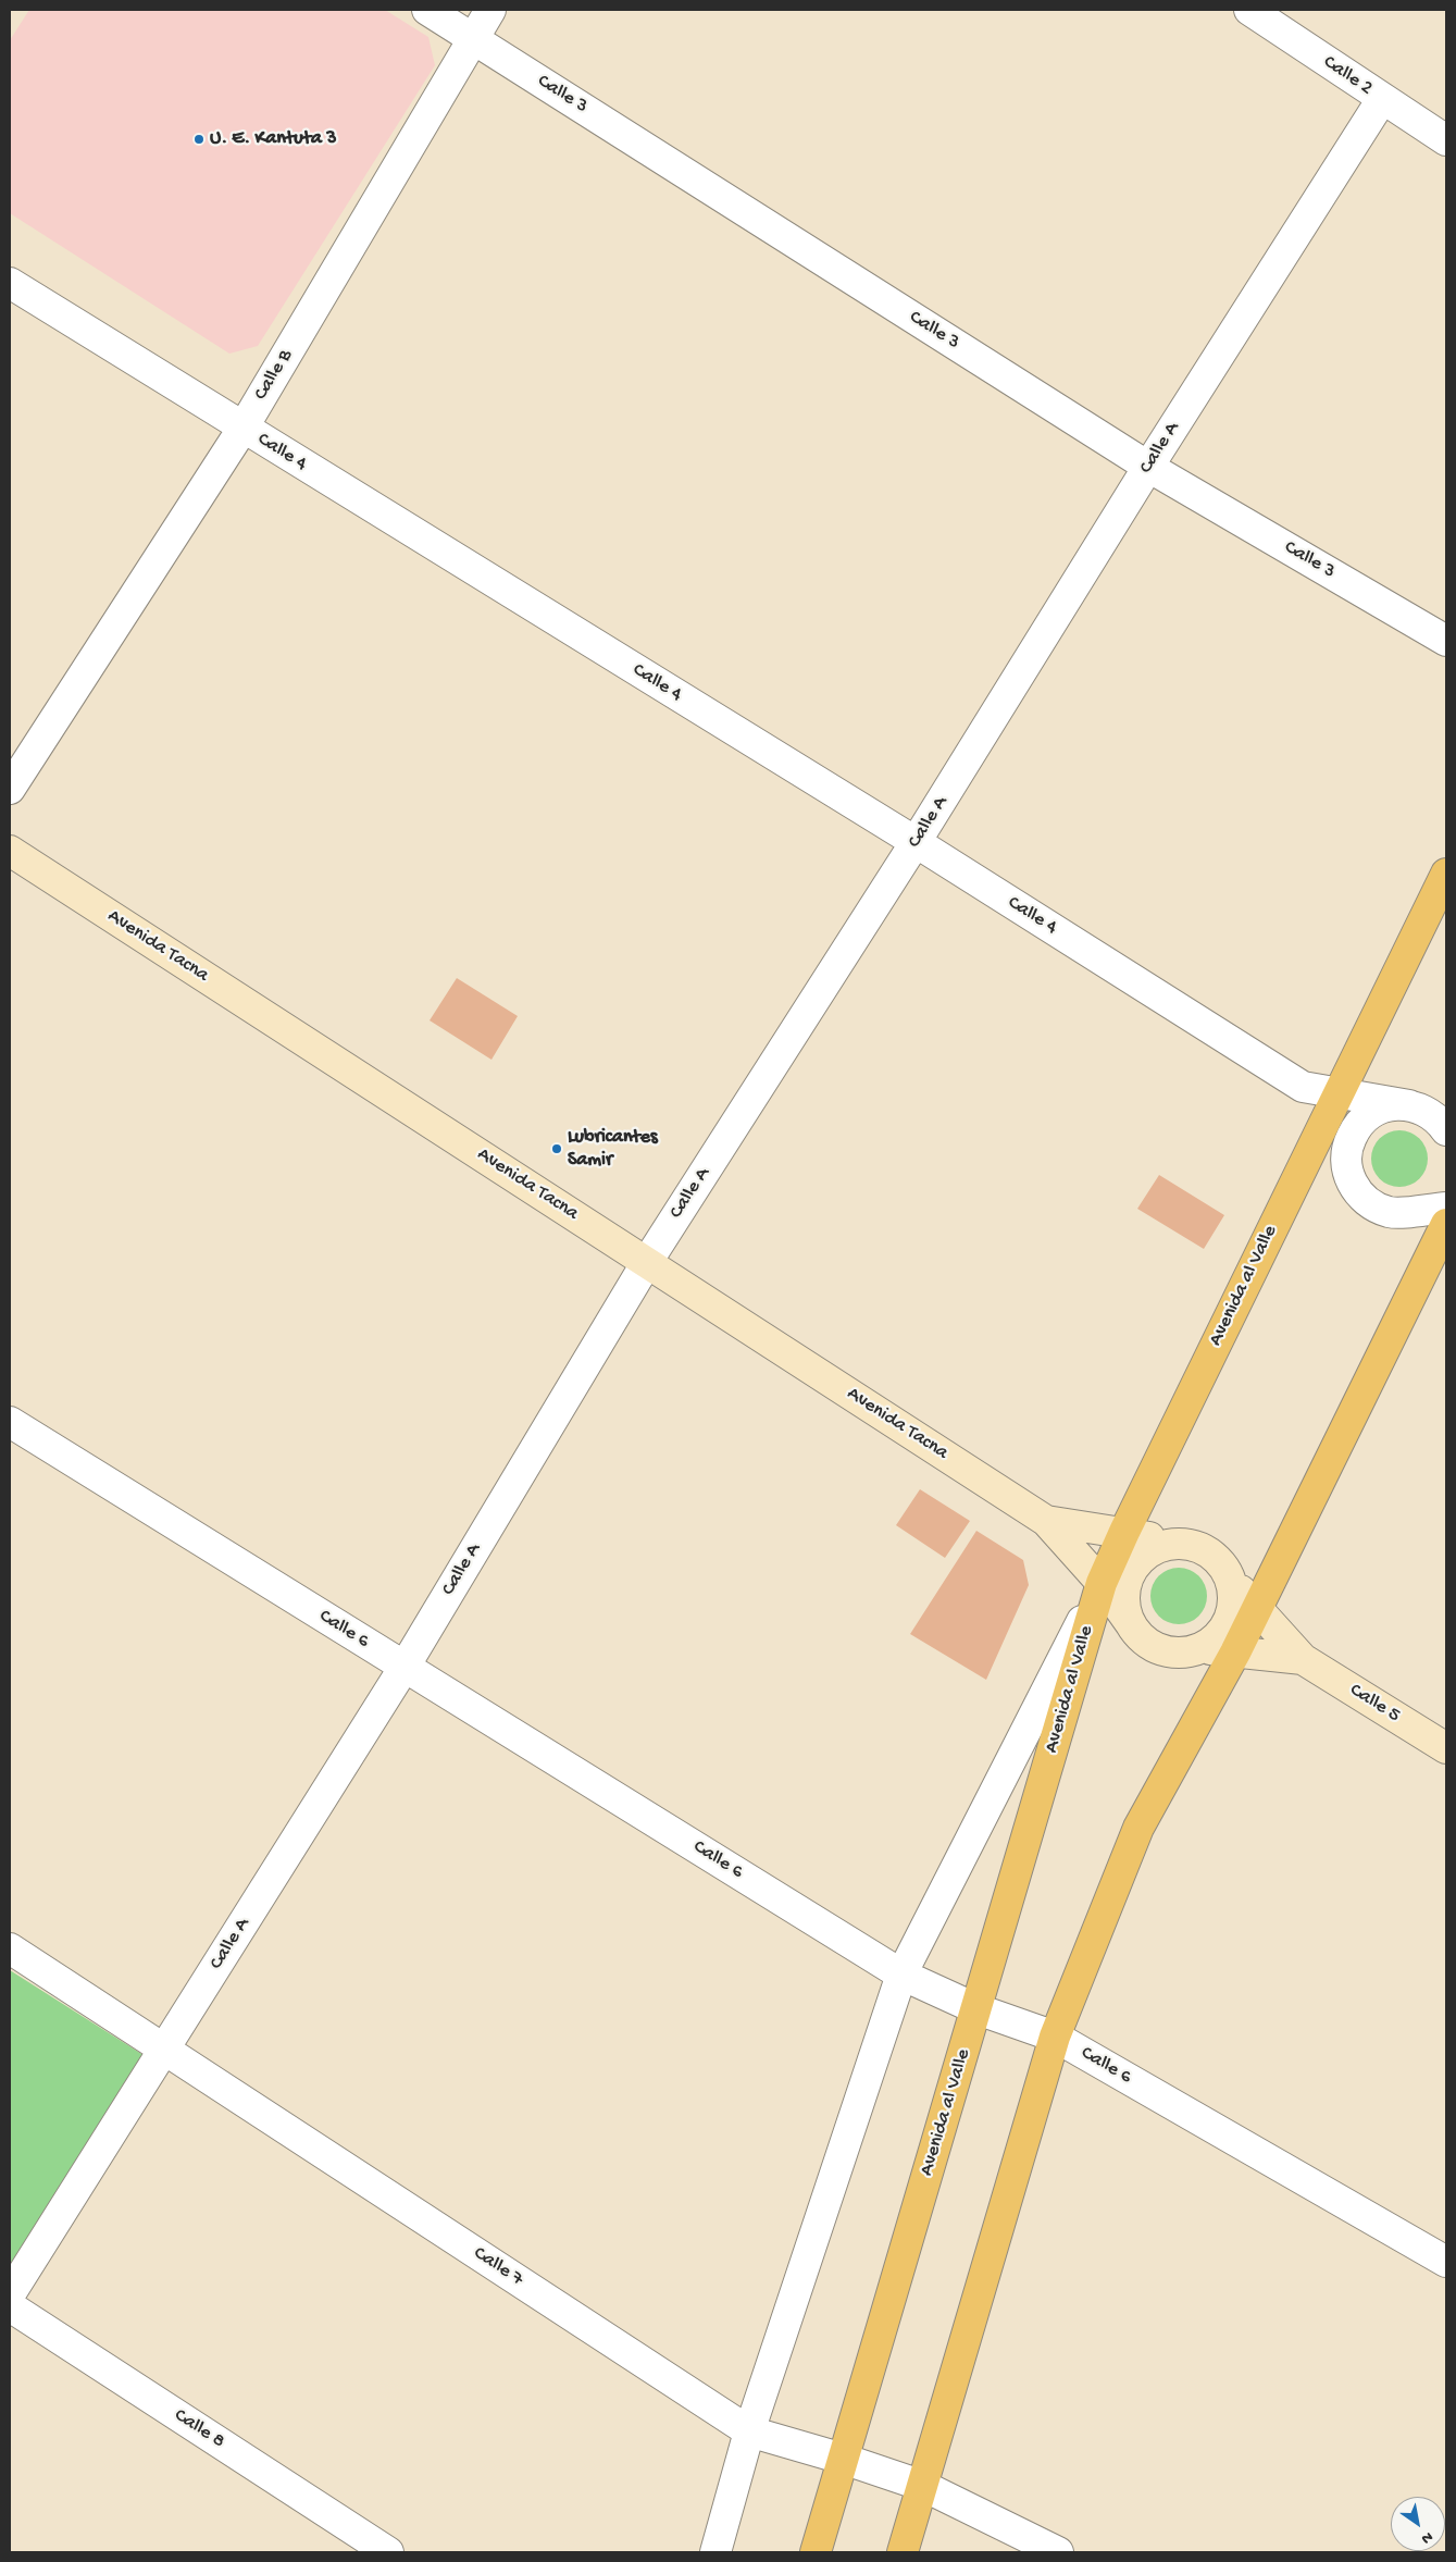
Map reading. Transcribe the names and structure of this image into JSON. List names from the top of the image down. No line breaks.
{"streets":{"main road":["Avenida Tacna","Avenida al Valle","Calle 5"],"street":["Calle 2","Calle 3","Calle B","Calle A","Calle 4","Calle 6","Calle 7","Calle 8"]},"crossings":[["Calle 2","Calle A"],["Calle 3","Calle B"],["Calle 3","Calle A"],["Calle B","Calle 4"],["Calle A","Calle 4"],["Calle A","Avenida Tacna"],["Calle A","Calle 6"],["Calle A","Calle 7"],["Calle 4","Avenida al Valle"],["Avenida Tacna","Avenida al Valle"],["Avenida Tacna","Calle 5"],["Avenida al Valle","Calle 6"],["Avenida al Valle","Calle 7"]],"places":["U. E. Kantuta 3","Lubricantes Samir"],"north":"bottom right"}
